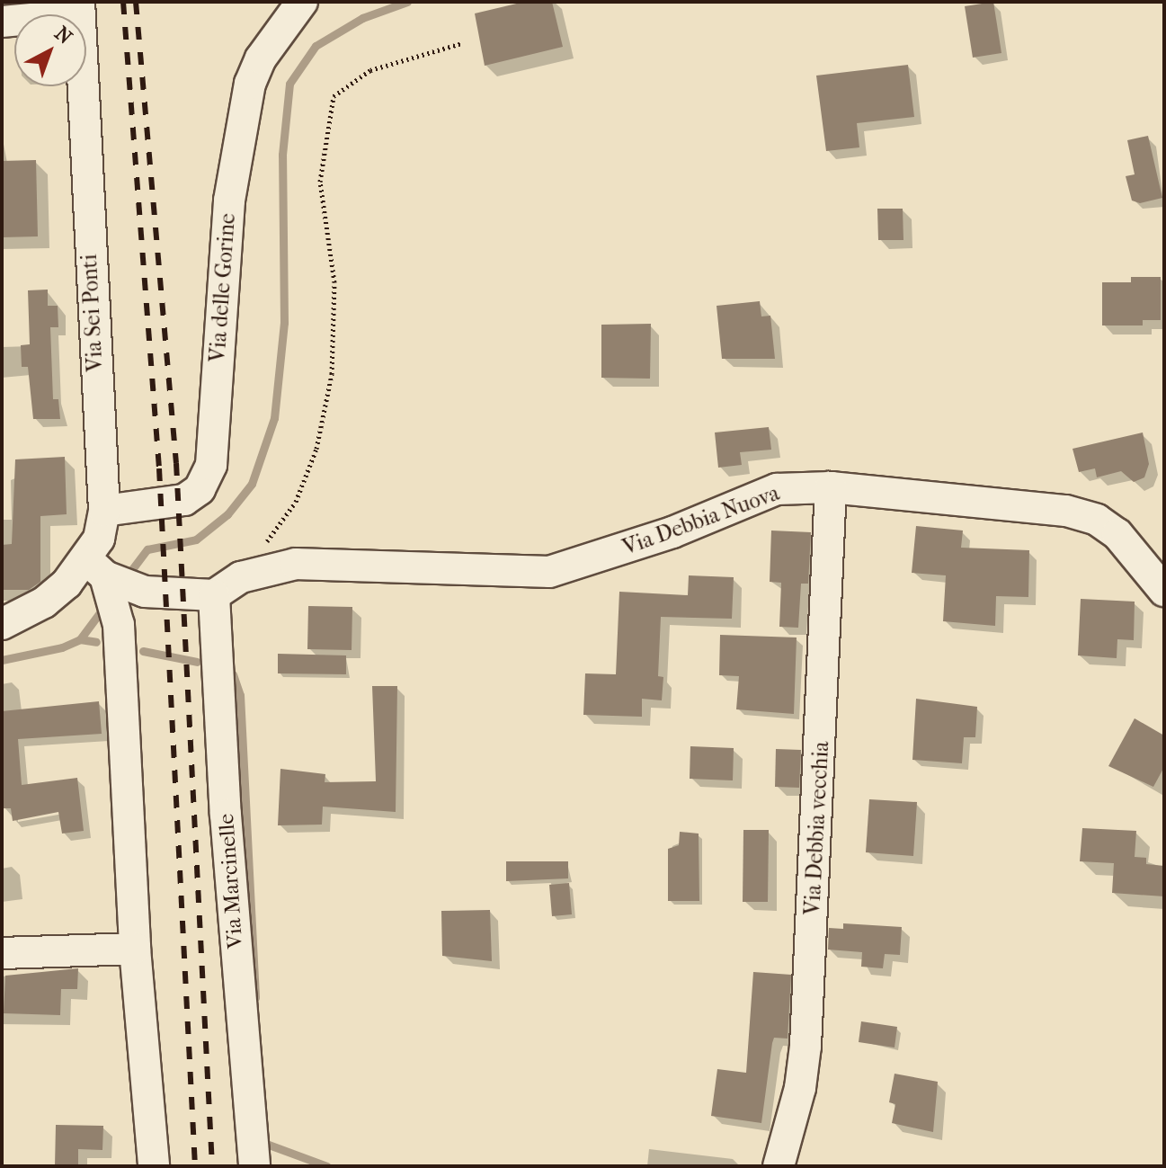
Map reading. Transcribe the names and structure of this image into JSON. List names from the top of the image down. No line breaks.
{"streets":{"street":["Via delle Gorine","Via Sei Ponti","Via Debbia Nuova","Via Debbia vecchia","Via Marcinelle"]},"crossings":[["Via delle Gorine","Via Sei Ponti"],["Via Debbia Nuova","Via Debbia vecchia"],["Via Debbia Nuova","Via Marcinelle"]],"north":"top right"}
